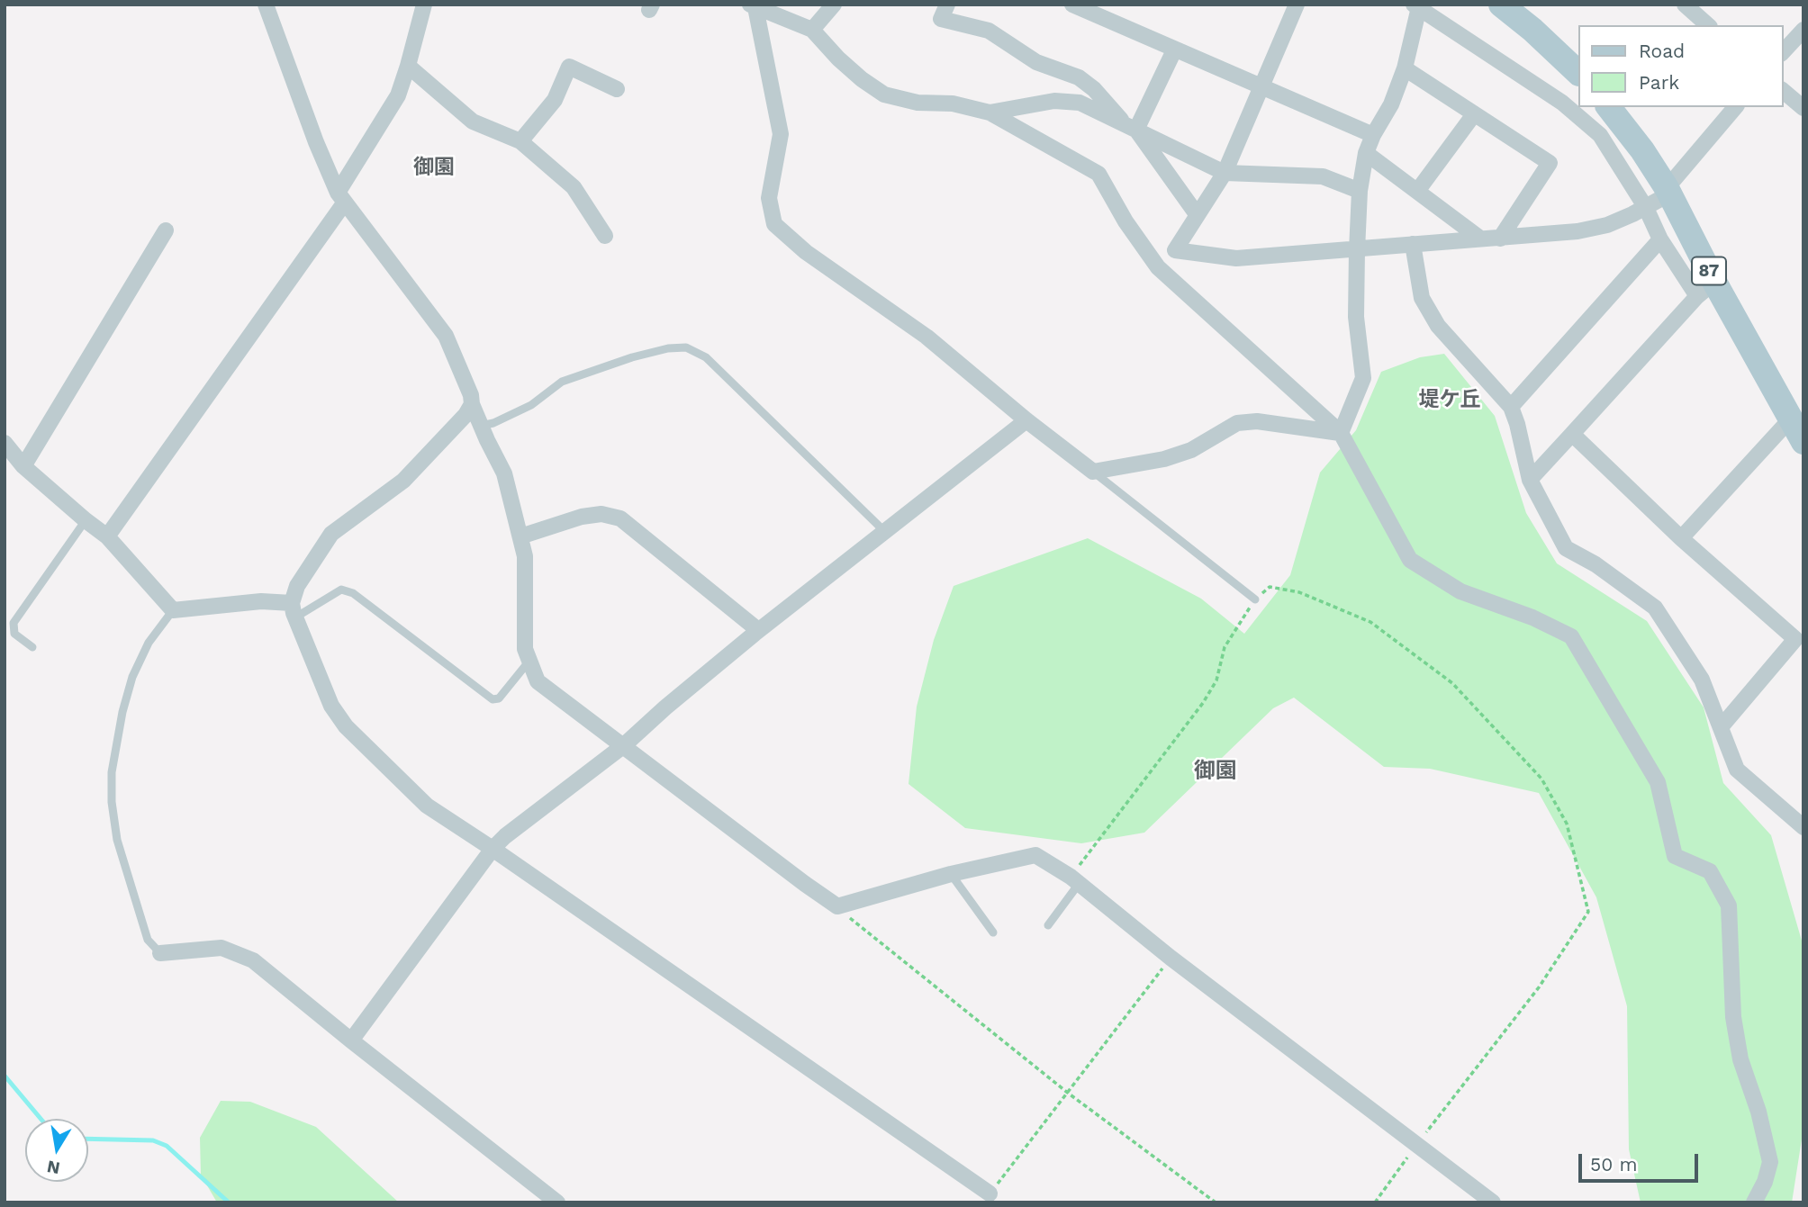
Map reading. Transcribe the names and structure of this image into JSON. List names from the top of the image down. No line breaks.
{"streets":{"main road":["87"]},"districts":["御園","堤ケ丘","御園"],"legend":["Road","Park"],"scale_bar":"50 m","north":"bottom"}
